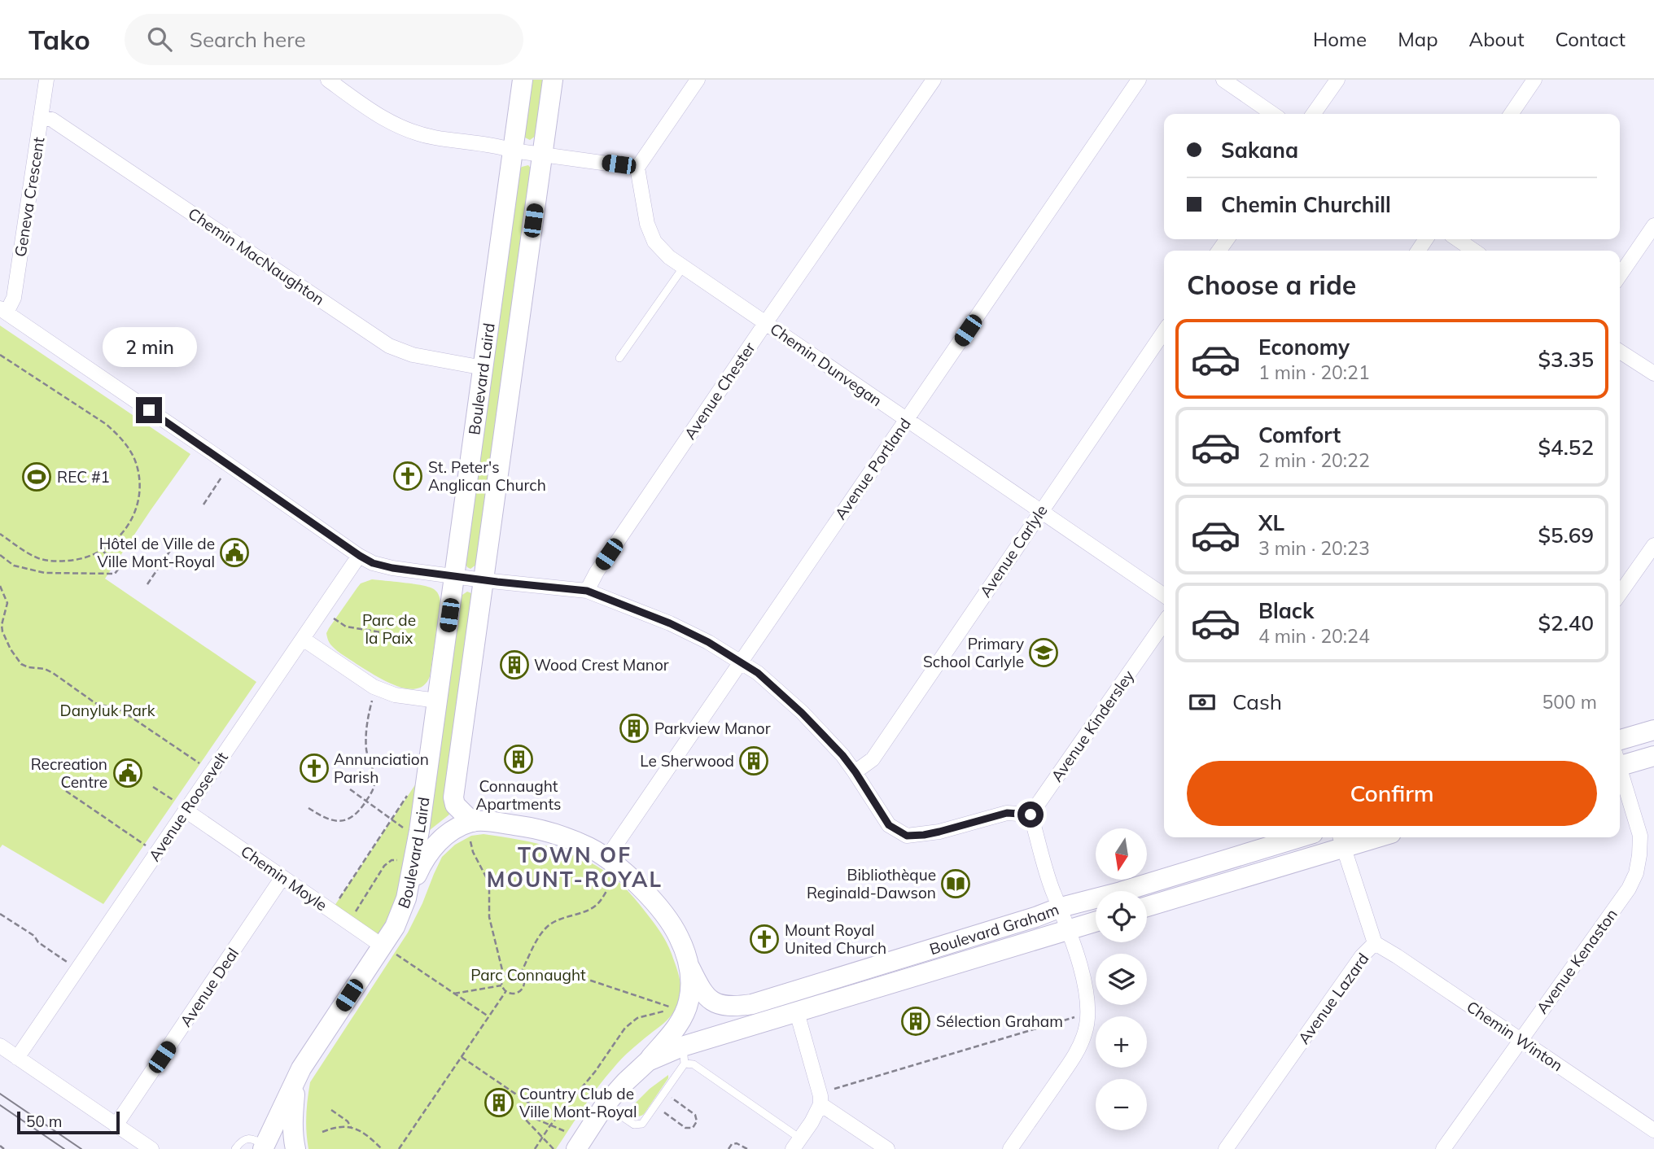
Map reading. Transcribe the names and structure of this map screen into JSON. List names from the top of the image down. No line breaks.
{"streets":{"street":["Geneva Crescent","Chemin MacNaughton","Chemin Dunvegan","Boulevard Laird","Avenue Chester","Avenue Portland","Avenue Carlyle","Avenue Kindersley","Avenue Roosevelt","Chemin Moyle","Boulevard Graham","Avenue Kenaston","Avenue Deal","Avenue Lazard","Chemin Winton"]},"crossings":[["Geneva Crescent","Chemin MacNaughton"],["Chemin MacNaughton","Boulevard Laird"],["Chemin Dunvegan","Avenue Chester"],["Chemin Dunvegan","Avenue Portland"],["Chemin Dunvegan","Avenue Carlyle"],["Boulevard Laird","Chemin Moyle"],["Avenue Roosevelt","Chemin Moyle"],["Chemin Moyle","Avenue Deal"],["Avenue Kenaston","Chemin Winton"],["Avenue Lazard","Chemin Winton"]],"districts":["TOWN OF MOUNT-ROYAL"],"parks":["Parc de la Paix","Danyluk Park","Parc Connaught"],"places":{"church":["St. Peter's Anglican Church","Annunciation Parish","Mount Royal United Church"],"sports":["REC #1"],"public building":["Hôtel de Ville de Ville Mont-Royal","Recreation Centre"],"school or university":["Primary School Carlyle"],"building":["Wood Crest Manor","Parkview Manor","Connaught Apartments","Le Sherwood","Sélection Graham","Country Club de Ville Mont-Royal"],"library":["Bibliothèque Reginald-Dawson"]},"scale_bar":"50 m","north":"bottom","page":{"header":"Tako","search":"Search here","nav":["Home","Map","About","Contact"],"banner":["Sakana","Chemin Churchill"],"heading":"Choose a ride","list":[{"name":"Economy","note":"1 min · 20:21","value":"$3.35"},{"name":"Comfort","note":"2 min · 20:22","value":"$4.52"},{"name":"XL","note":"3 min · 20:23","value":"$5.69"},{"name":"Black","note":"4 min · 20:24","value":"$2.40"}],"bubble":"2 min","pay":["Cash","500 m"],"buttons":"Confirm","map_buttons":["+","−"],"scale":"50 m"}}
